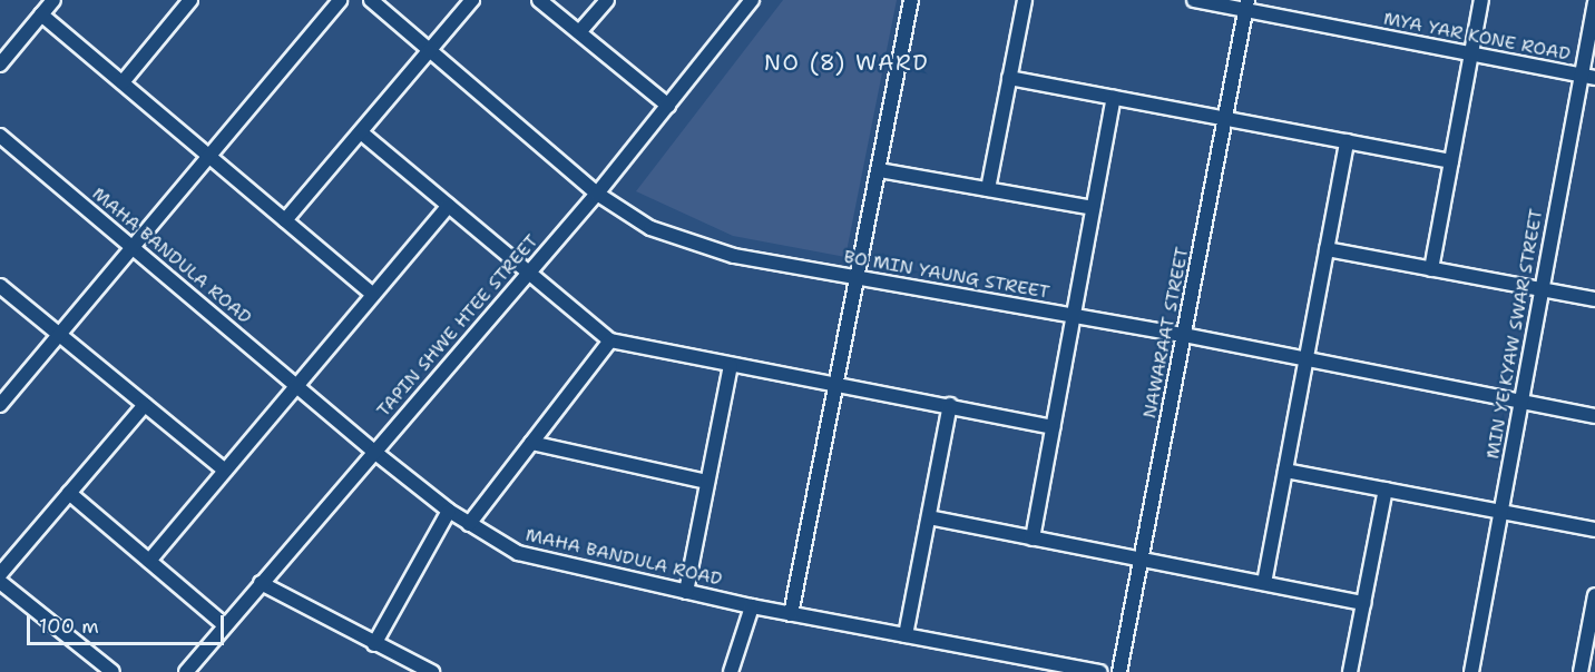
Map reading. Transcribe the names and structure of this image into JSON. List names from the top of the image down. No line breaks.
{"streets":{"street":["MYA YAR KONE ROAD","MAHA BANDULA ROAD","BO MIN YAUNG STREET","TAPIN SHWE HTEE STREET","NAWARAAT STREET","MIN YE KYAW SWAR STREET"]},"crossings":[["MYA YAR KONE ROAD","NAWARAAT STREET"],["MYA YAR KONE ROAD","MIN YE KYAW SWAR STREET"],["MAHA BANDULA ROAD","TAPIN SHWE HTEE STREET"],["BO MIN YAUNG STREET","TAPIN SHWE HTEE STREET"],["BO MIN YAUNG STREET","NAWARAAT STREET"],["BO MIN YAUNG STREET","MIN YE KYAW SWAR STREET"]],"districts":["NO (8) WARD"],"scale_bar":"100 m"}
